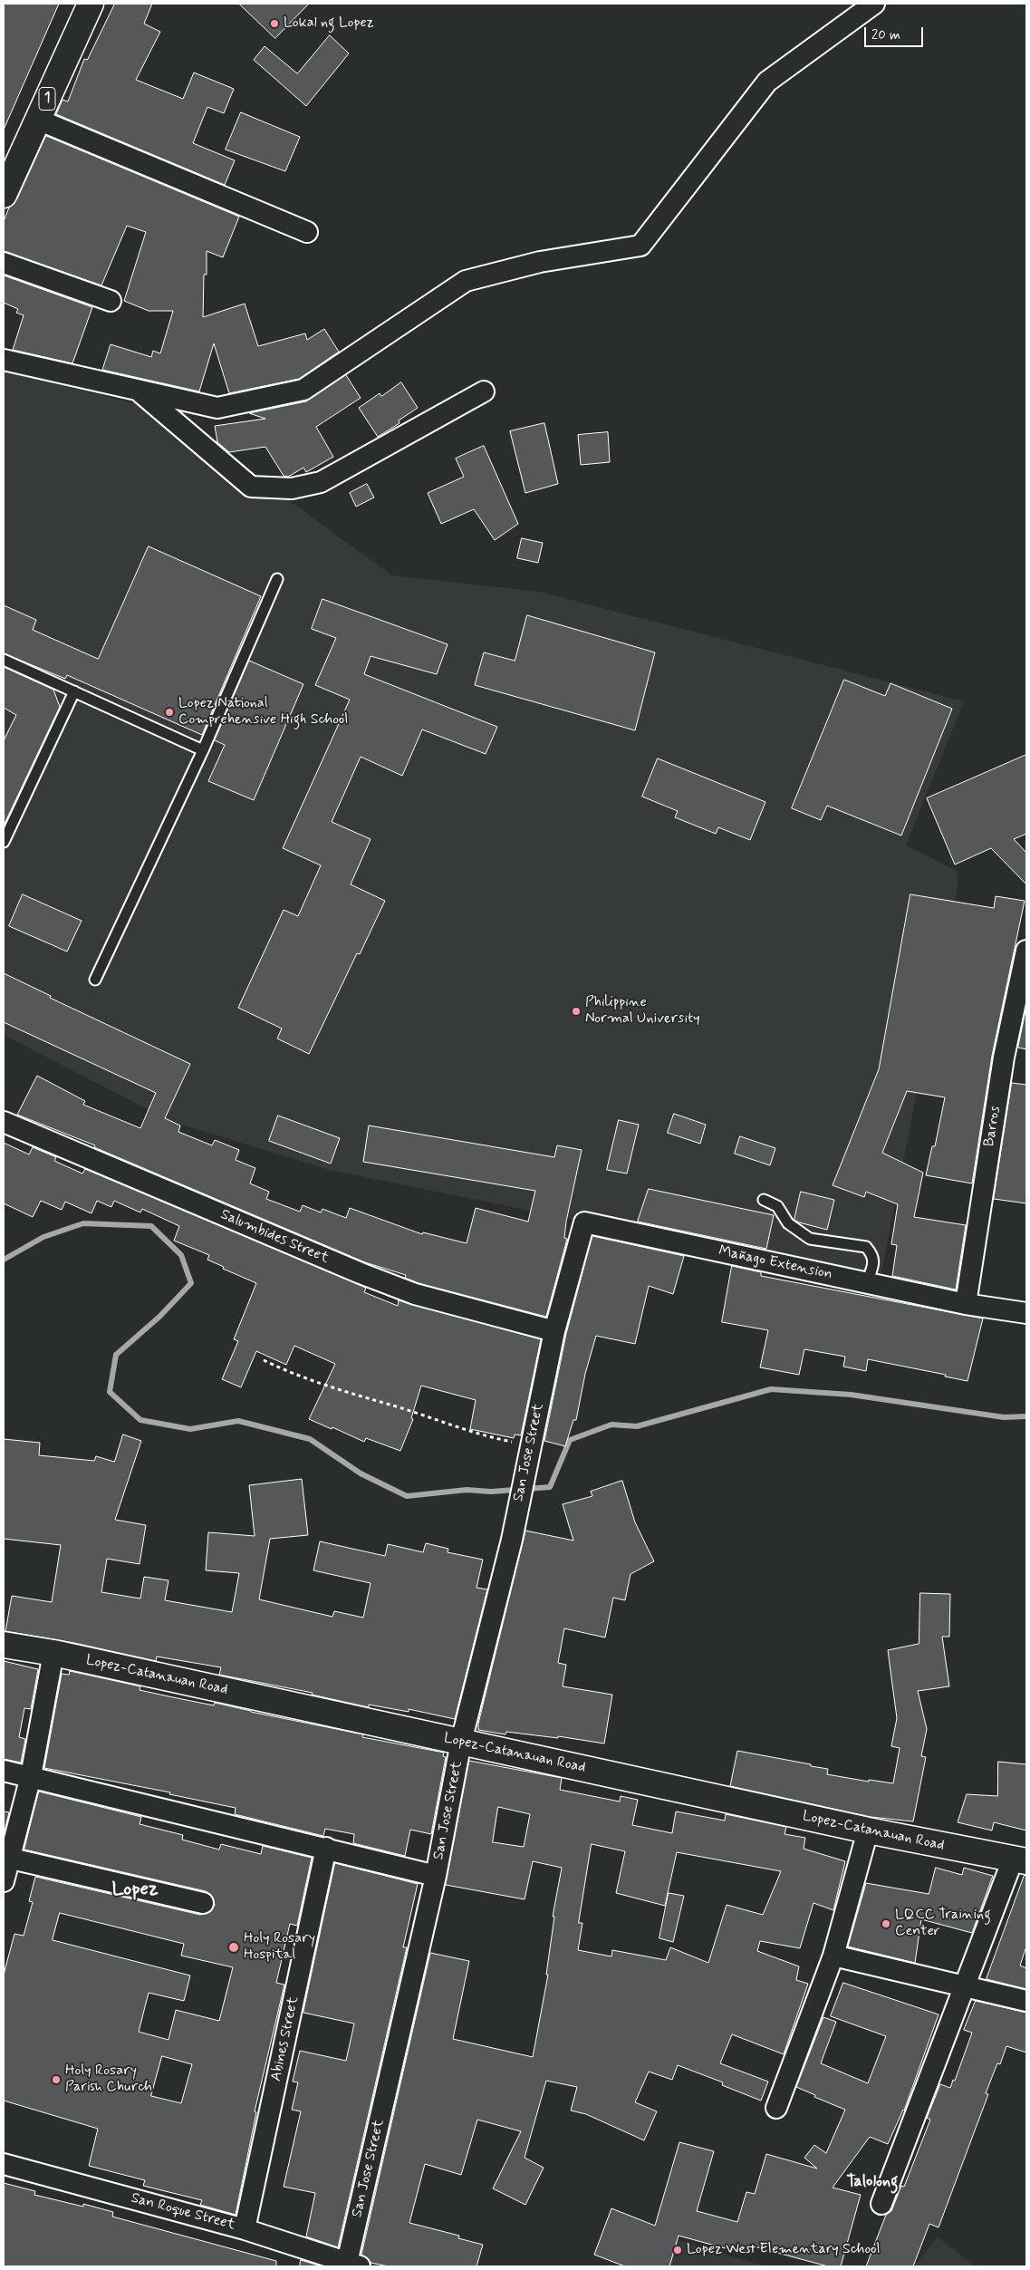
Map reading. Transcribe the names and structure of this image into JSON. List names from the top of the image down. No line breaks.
{"streets":{"main road":["1","Lopez-Catanauan Road"],"street":["Barros","Salumbides Street","Mañago Extension","San Jose Street","Abines Street","San Roque Street"]},"crossings":[["Barros","Mañago Extension"],["Salumbides Street","San Jose Street"],["Mañago Extension","San Jose Street"],["San Jose Street","Lopez-Catanauan Road"],["San Jose Street","San Roque Street"],["Abines Street","San Roque Street"]],"districts":["Lopez","Talolong"],"places":["Lokal ng Lopez","Lopez National Comprehensive High School","Philippine Normal University","LQCC Training Center","Holy Rosary Hospital","Holy Rosary Parish Church","Lopez West Elementary School"],"scale_bar":"20 m"}
